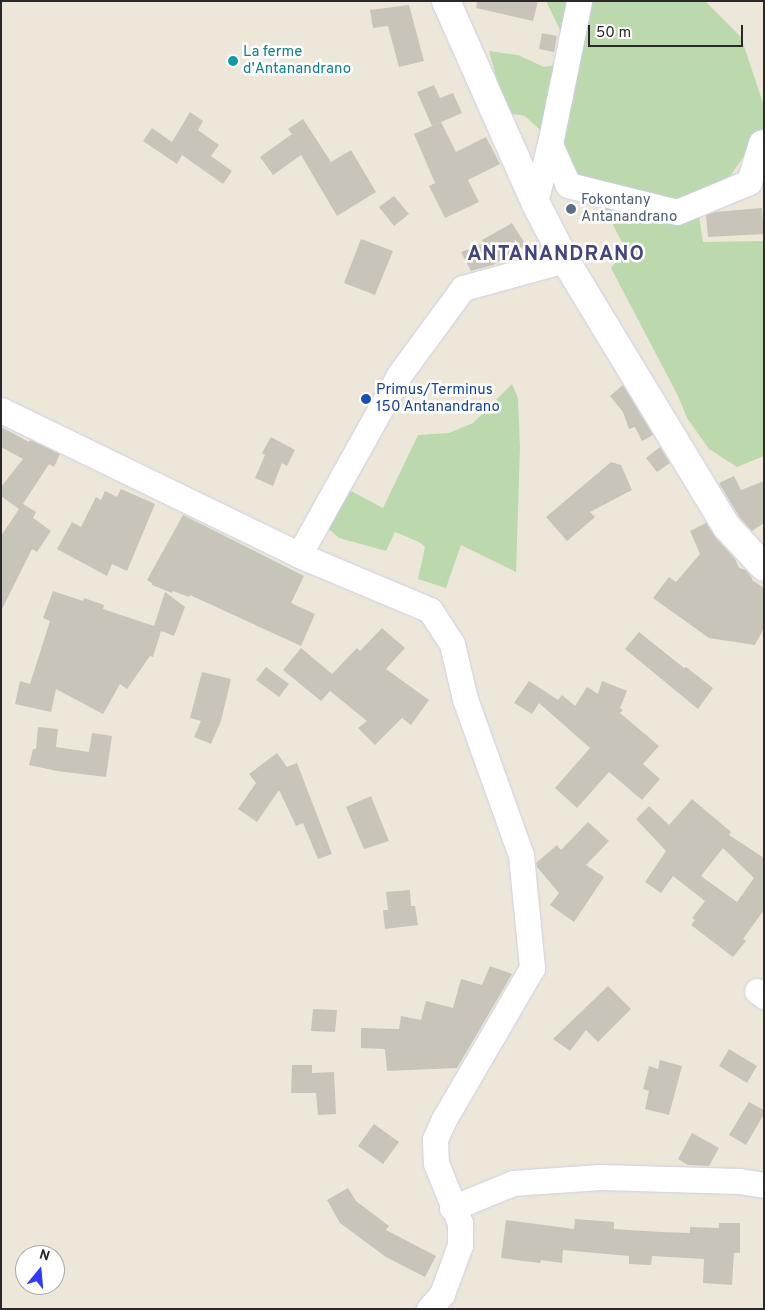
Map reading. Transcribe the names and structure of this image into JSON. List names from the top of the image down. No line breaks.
{"districts":["ANTANANDRANO"],"places":["La ferme d'Antanandrano","Fokontany Antanandrano","Primus/Terminus 150 Antanandrano"],"scale_bar":"50 m","north":"top"}
